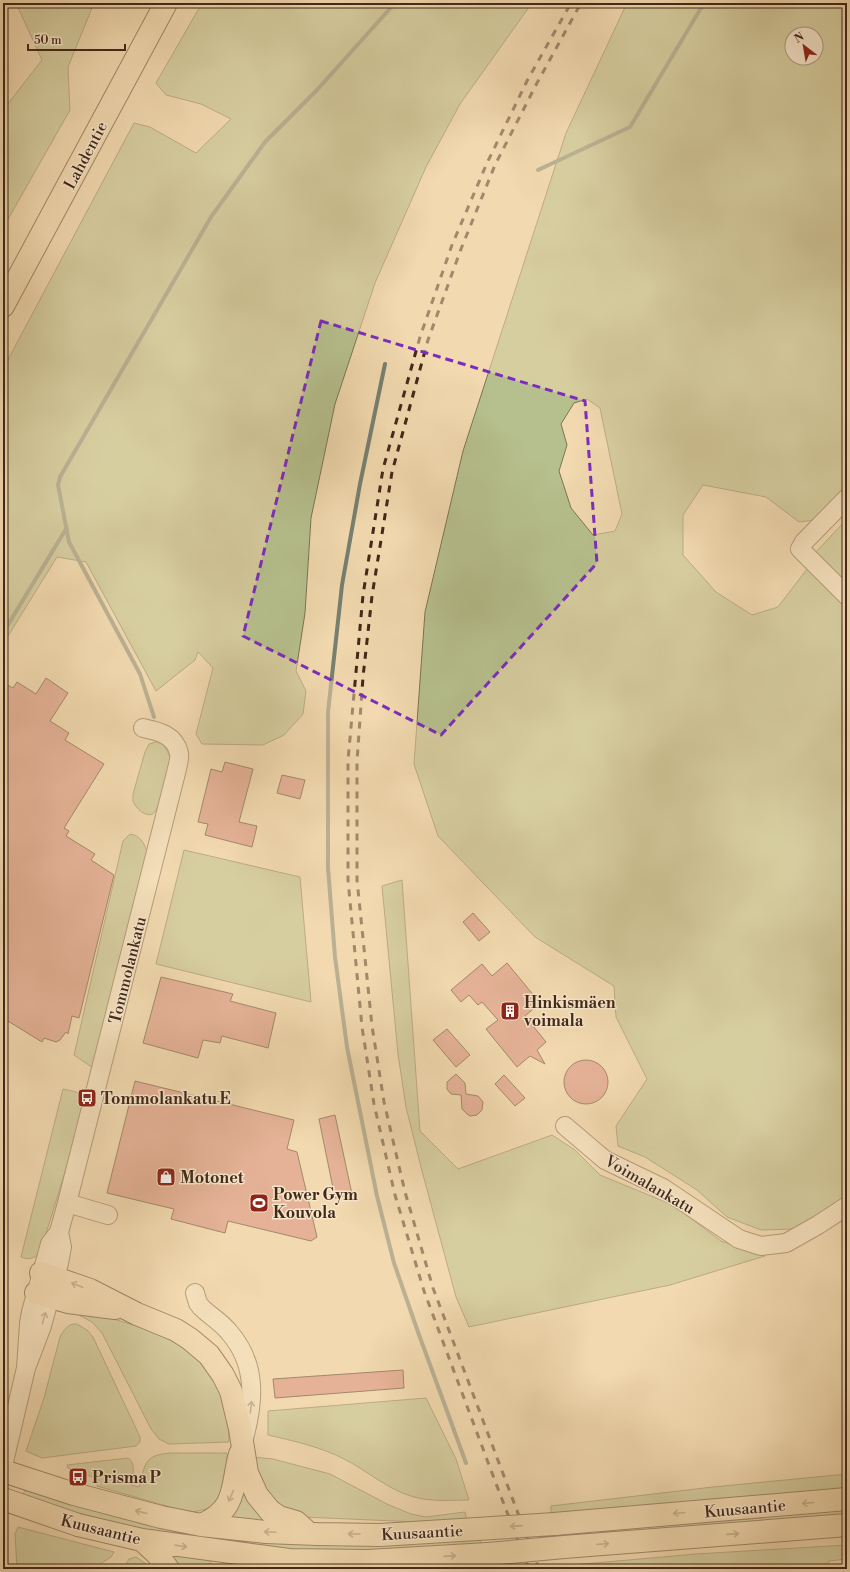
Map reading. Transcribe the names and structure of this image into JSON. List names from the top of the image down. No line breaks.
{"streets":{"main road":["Lahdentie","Kuusaantie"],"street":["Tommolankatu","Voimalankatu"]},"crossings":[["Tommolankatu","Kuusaantie"]],"places":{"building":["Hinkismäen voimala"],"bus stop":["Tommolankatu E","Prisma P"],"shop":["Motonet"],"sports":["Power Gym Kouvola"]},"scale_bar":"50 m","north":"top left"}
